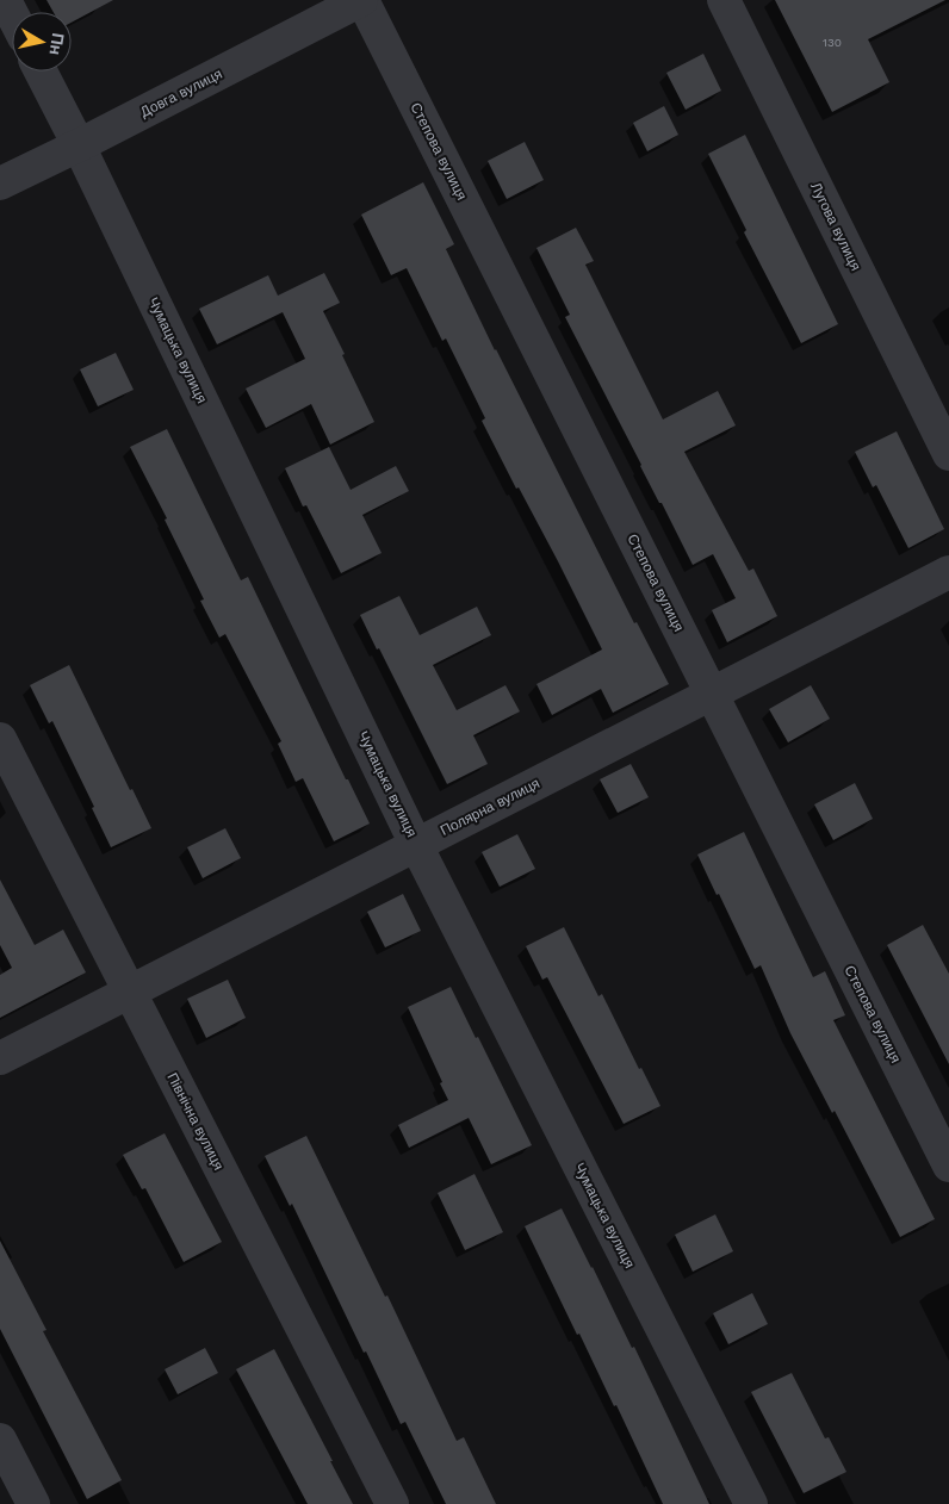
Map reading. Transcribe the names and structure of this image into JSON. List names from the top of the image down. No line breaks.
{"streets":{"street":["Довга вулиця","Степова вулиця","Лугова вулиця","Чумацька вулиця","Полярна вулиця","Північна вулиця"]},"crossings":[["Довга вулиця","Степова вулиця"],["Довга вулиця","Чумацька вулиця"],["Степова вулиця","Полярна вулиця"],["Чумацька вулиця","Полярна вулиця"],["Полярна вулиця","Північна вулиця"]],"house_numbers":["130"],"north":"right"}
